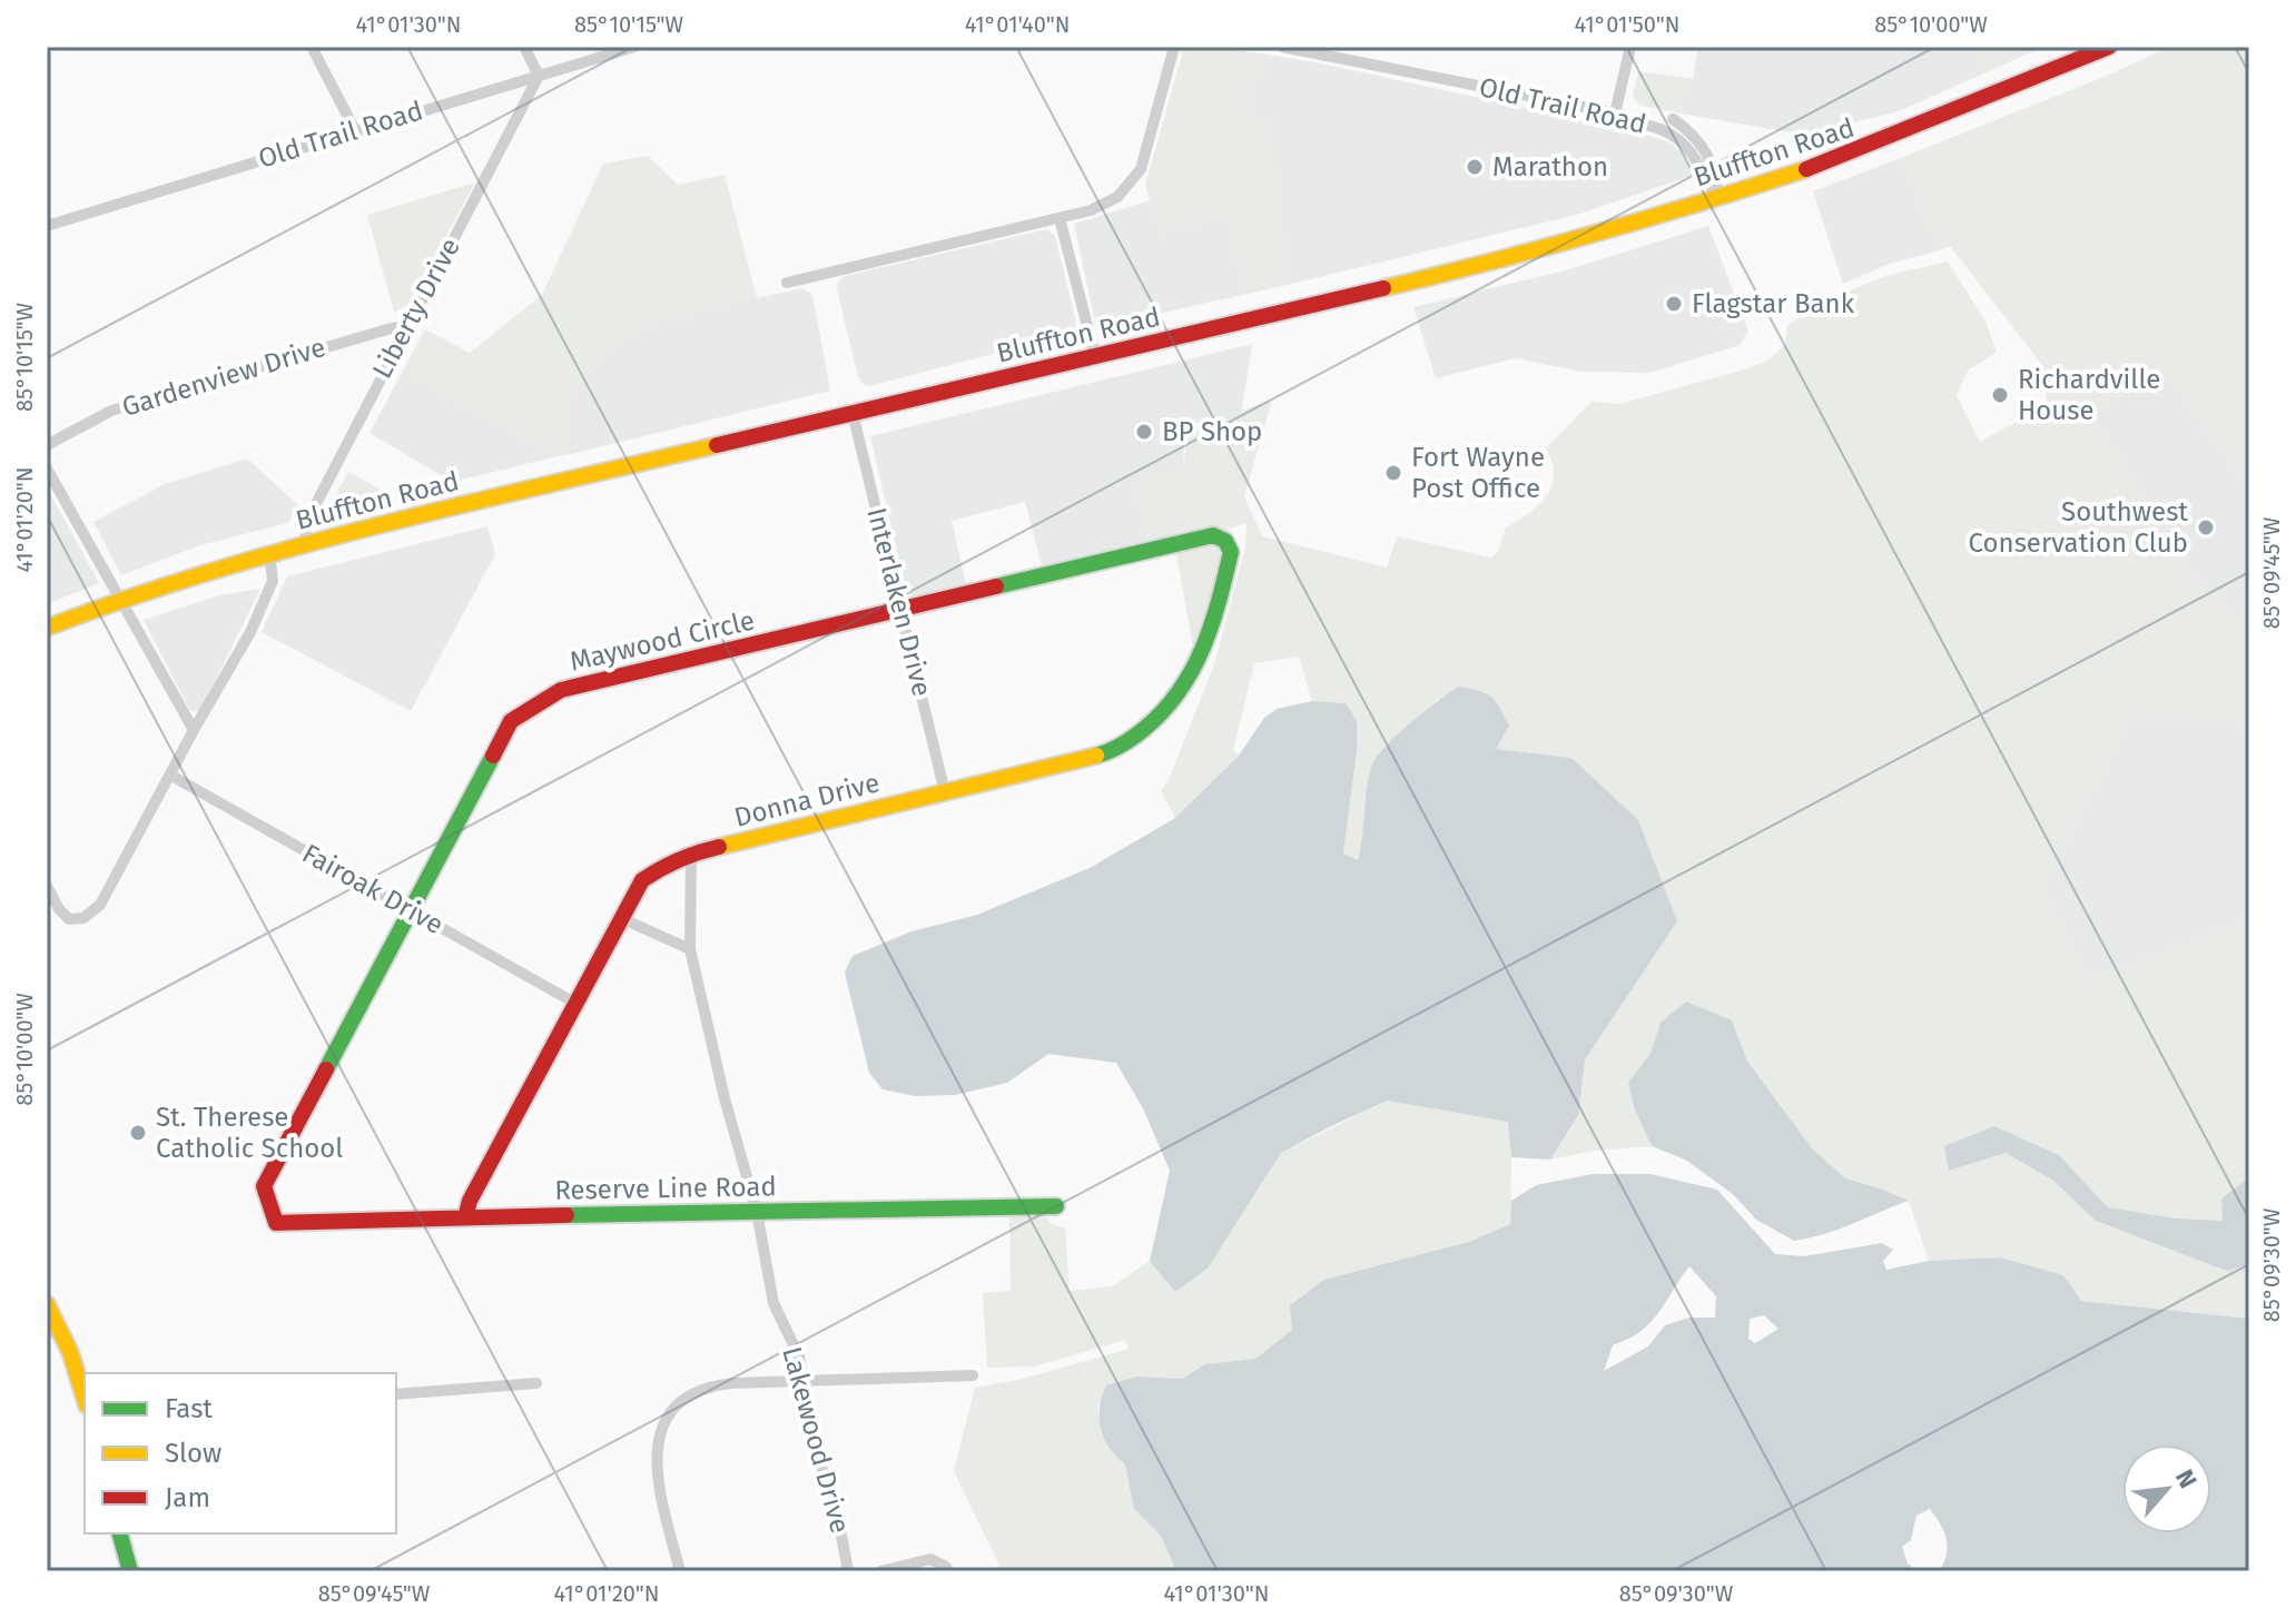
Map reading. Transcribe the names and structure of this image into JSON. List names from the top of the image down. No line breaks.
{"streets":{"street":["Old Trail Road","Bluffton Road","Liberty Drive","Gardenview Drive","Interlaken Drive","Maywood Circle","Donna Drive","Fairoak Drive","Reserve Line Road","Lakewood Drive"]},"crossings":[["Old Trail Road","Bluffton Road"],["Old Trail Road","Liberty Drive"],["Bluffton Road","Liberty Drive"],["Bluffton Road","Interlaken Drive"],["Liberty Drive","Gardenview Drive"],["Interlaken Drive","Maywood Circle"],["Interlaken Drive","Donna Drive"],["Maywood Circle","Donna Drive"],["Maywood Circle","Fairoak Drive"],["Maywood Circle","Reserve Line Road"],["Donna Drive","Fairoak Drive"],["Donna Drive","Reserve Line Road"],["Donna Drive","Lakewood Drive"],["Reserve Line Road","Lakewood Drive"]],"places":["Marathon","Flagstar Bank","Richardville House","BP Shop","Fort Wayne Post Office","Southwest Conservation Club","St. Therese Catholic School"],"legend":["Fast","Slow","Jam"],"north":"top right","coordinates":["41°01'30\"N","85°10'15\"W","41°01'40\"N","41°01'50\"N","85°10'00\"W","41°01'20\"N","85°09'45\"W","85°09'30\"W"]}
